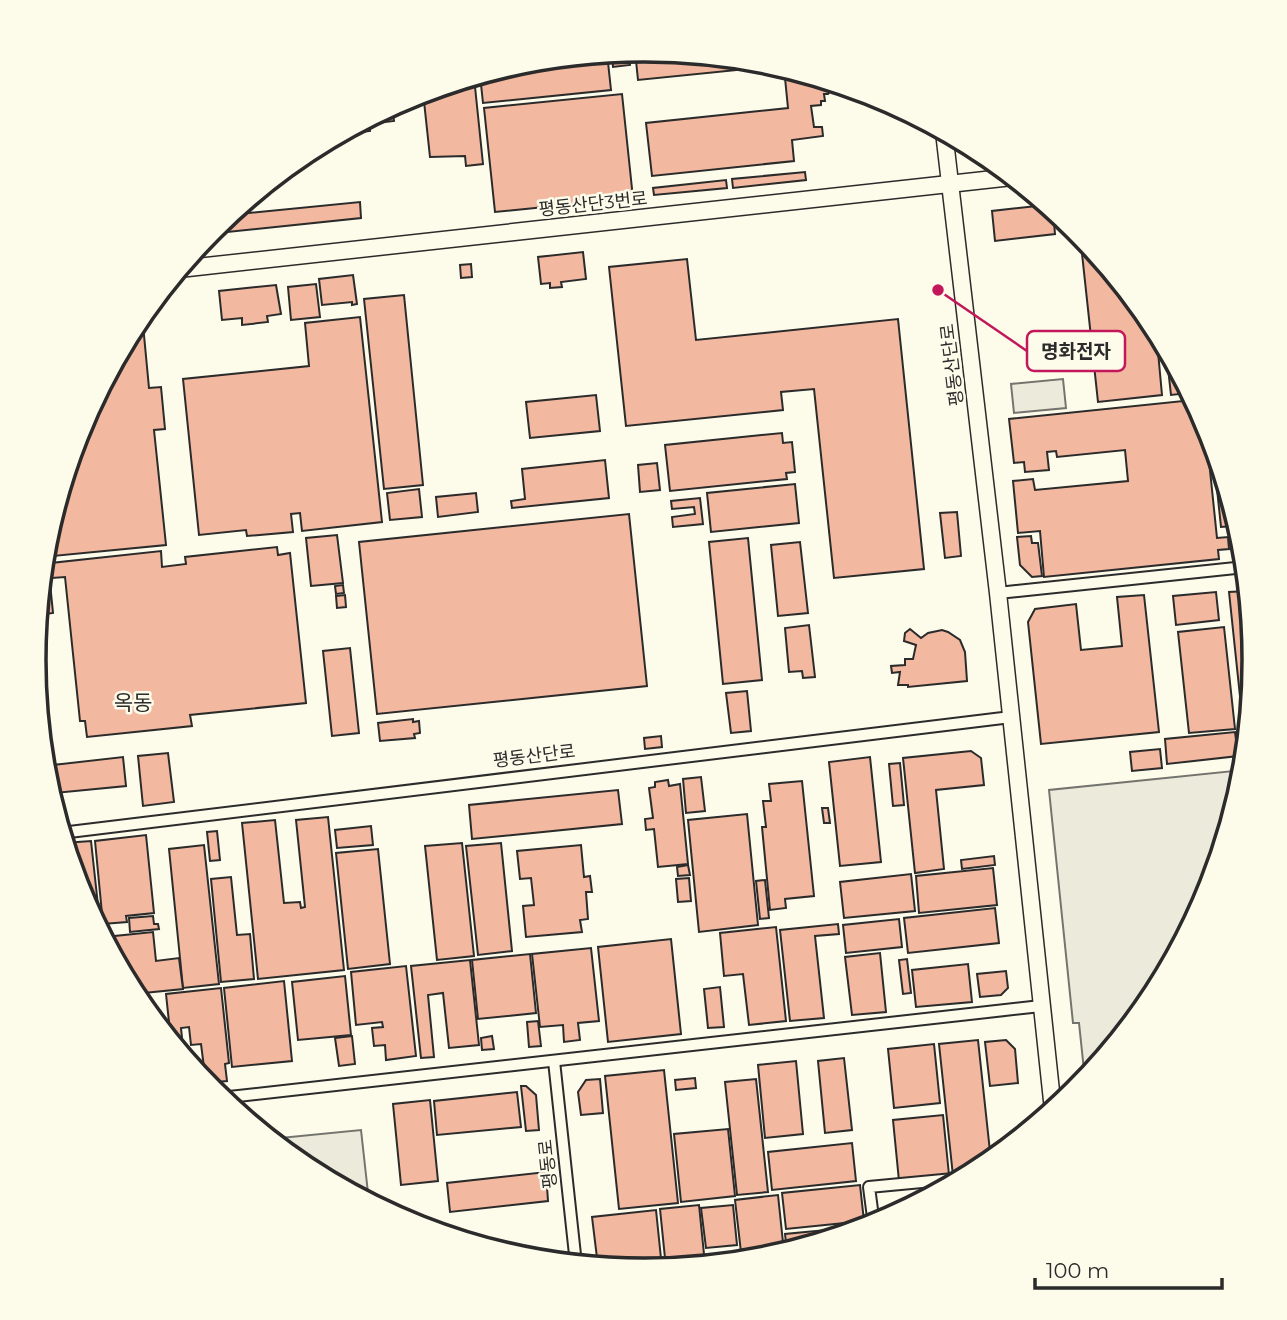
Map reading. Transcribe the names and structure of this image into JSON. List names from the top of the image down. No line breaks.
{"streets":{"street":["평동산단3번로","평동산단로","평동로"]},"crossings":[["평동산단3번로","평동산단로"]],"districts":["옥동"],"places":["명화전자"],"scale_bar":"100 m"}
